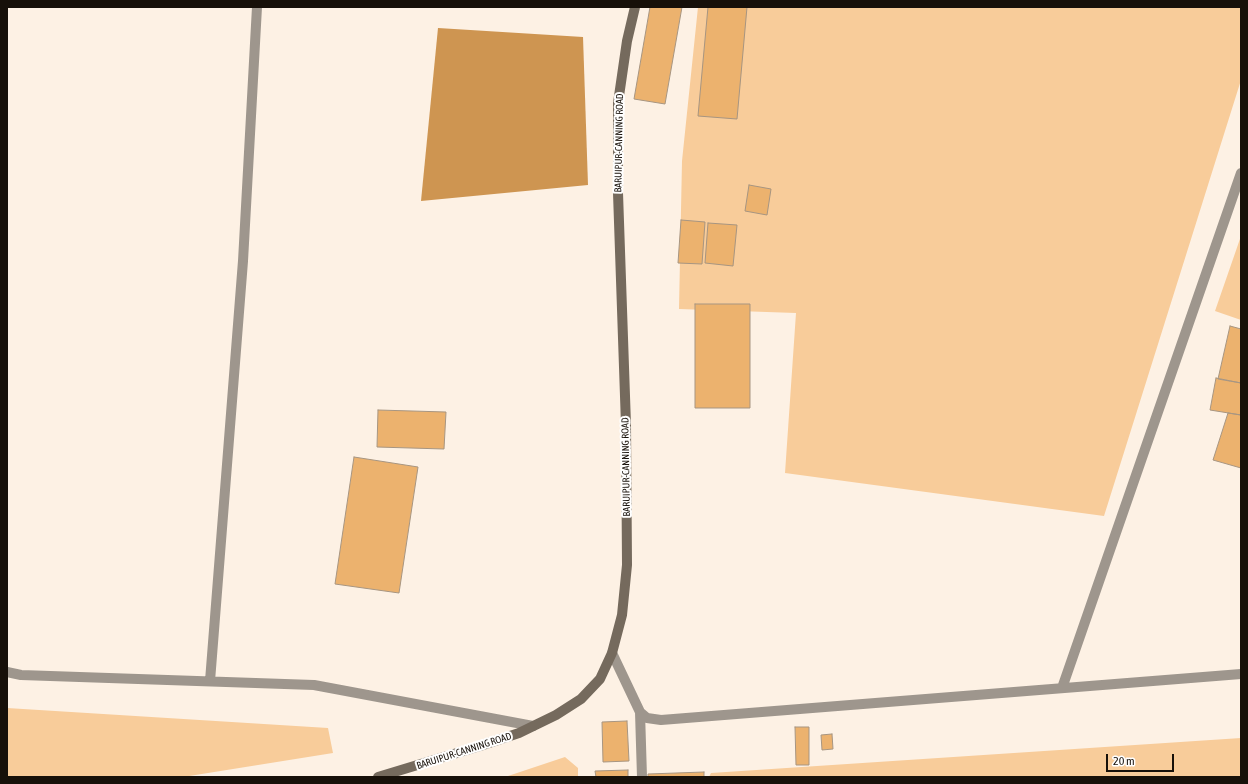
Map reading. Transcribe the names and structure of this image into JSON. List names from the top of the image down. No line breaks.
{"streets":{"main road":["BARUIPUR-CANNING ROAD"]},"scale_bar":"20 m"}
